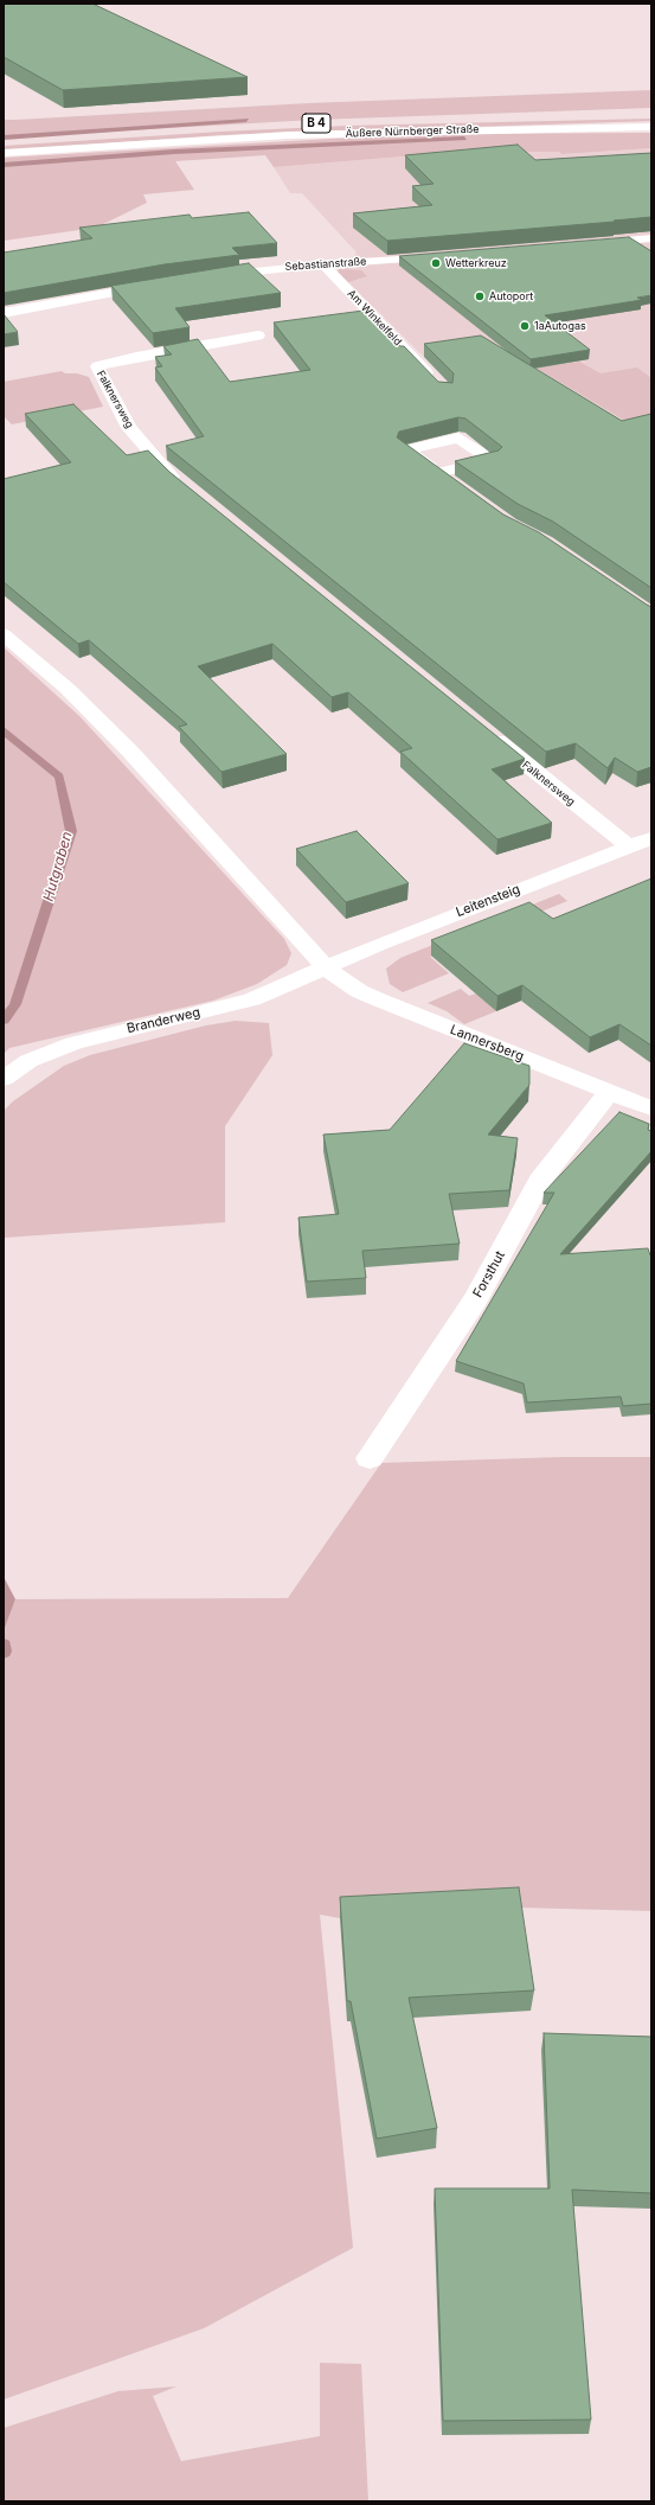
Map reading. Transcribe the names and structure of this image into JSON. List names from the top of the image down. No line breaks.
{"streets":{"main road":["B 4","Äußere Nürnberger Straße","Sebastianstraße","Am Winkelfeld","Falknersweg","Leitensteig","Branderweg","Lannersberg","Forsthut"]},"crossings":[["Sebastianstraße","Am Winkelfeld"],["Falknersweg","Leitensteig"],["Leitensteig","Branderweg"],["Leitensteig","Lannersberg"],["Branderweg","Lannersberg"],["Lannersberg","Forsthut"]],"water":["Hutgraben"],"places":["Wetterkreuz","Autoport","1aAutogas"]}
